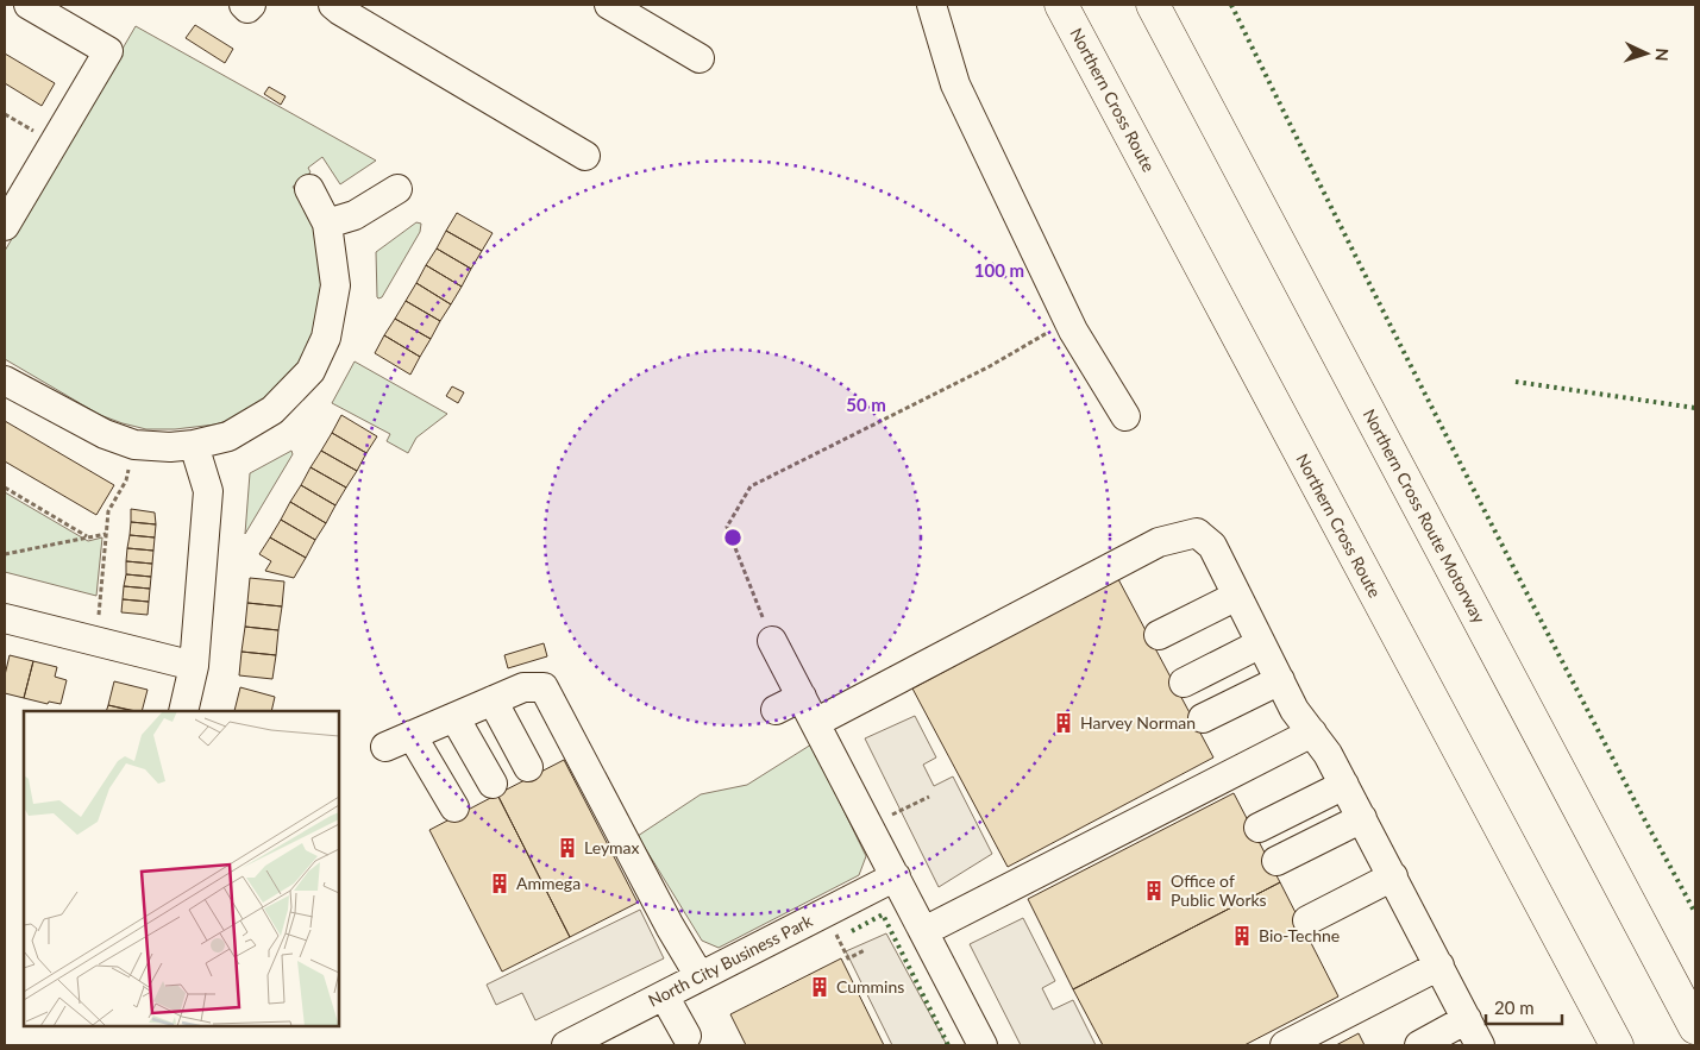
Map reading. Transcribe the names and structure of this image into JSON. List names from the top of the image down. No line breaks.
{"streets":{"highway":["Northern Cross Route","Northern Cross Route Motorway"],"street":["North City Business Park"]},"places":{"building":["Harvey Norman","Leymax","Ammega","Office of Public Works","Bio-Techne","Cummins"]},"scale_bar":"20 m","north":"right","rings":["100 m","50 m"]}
